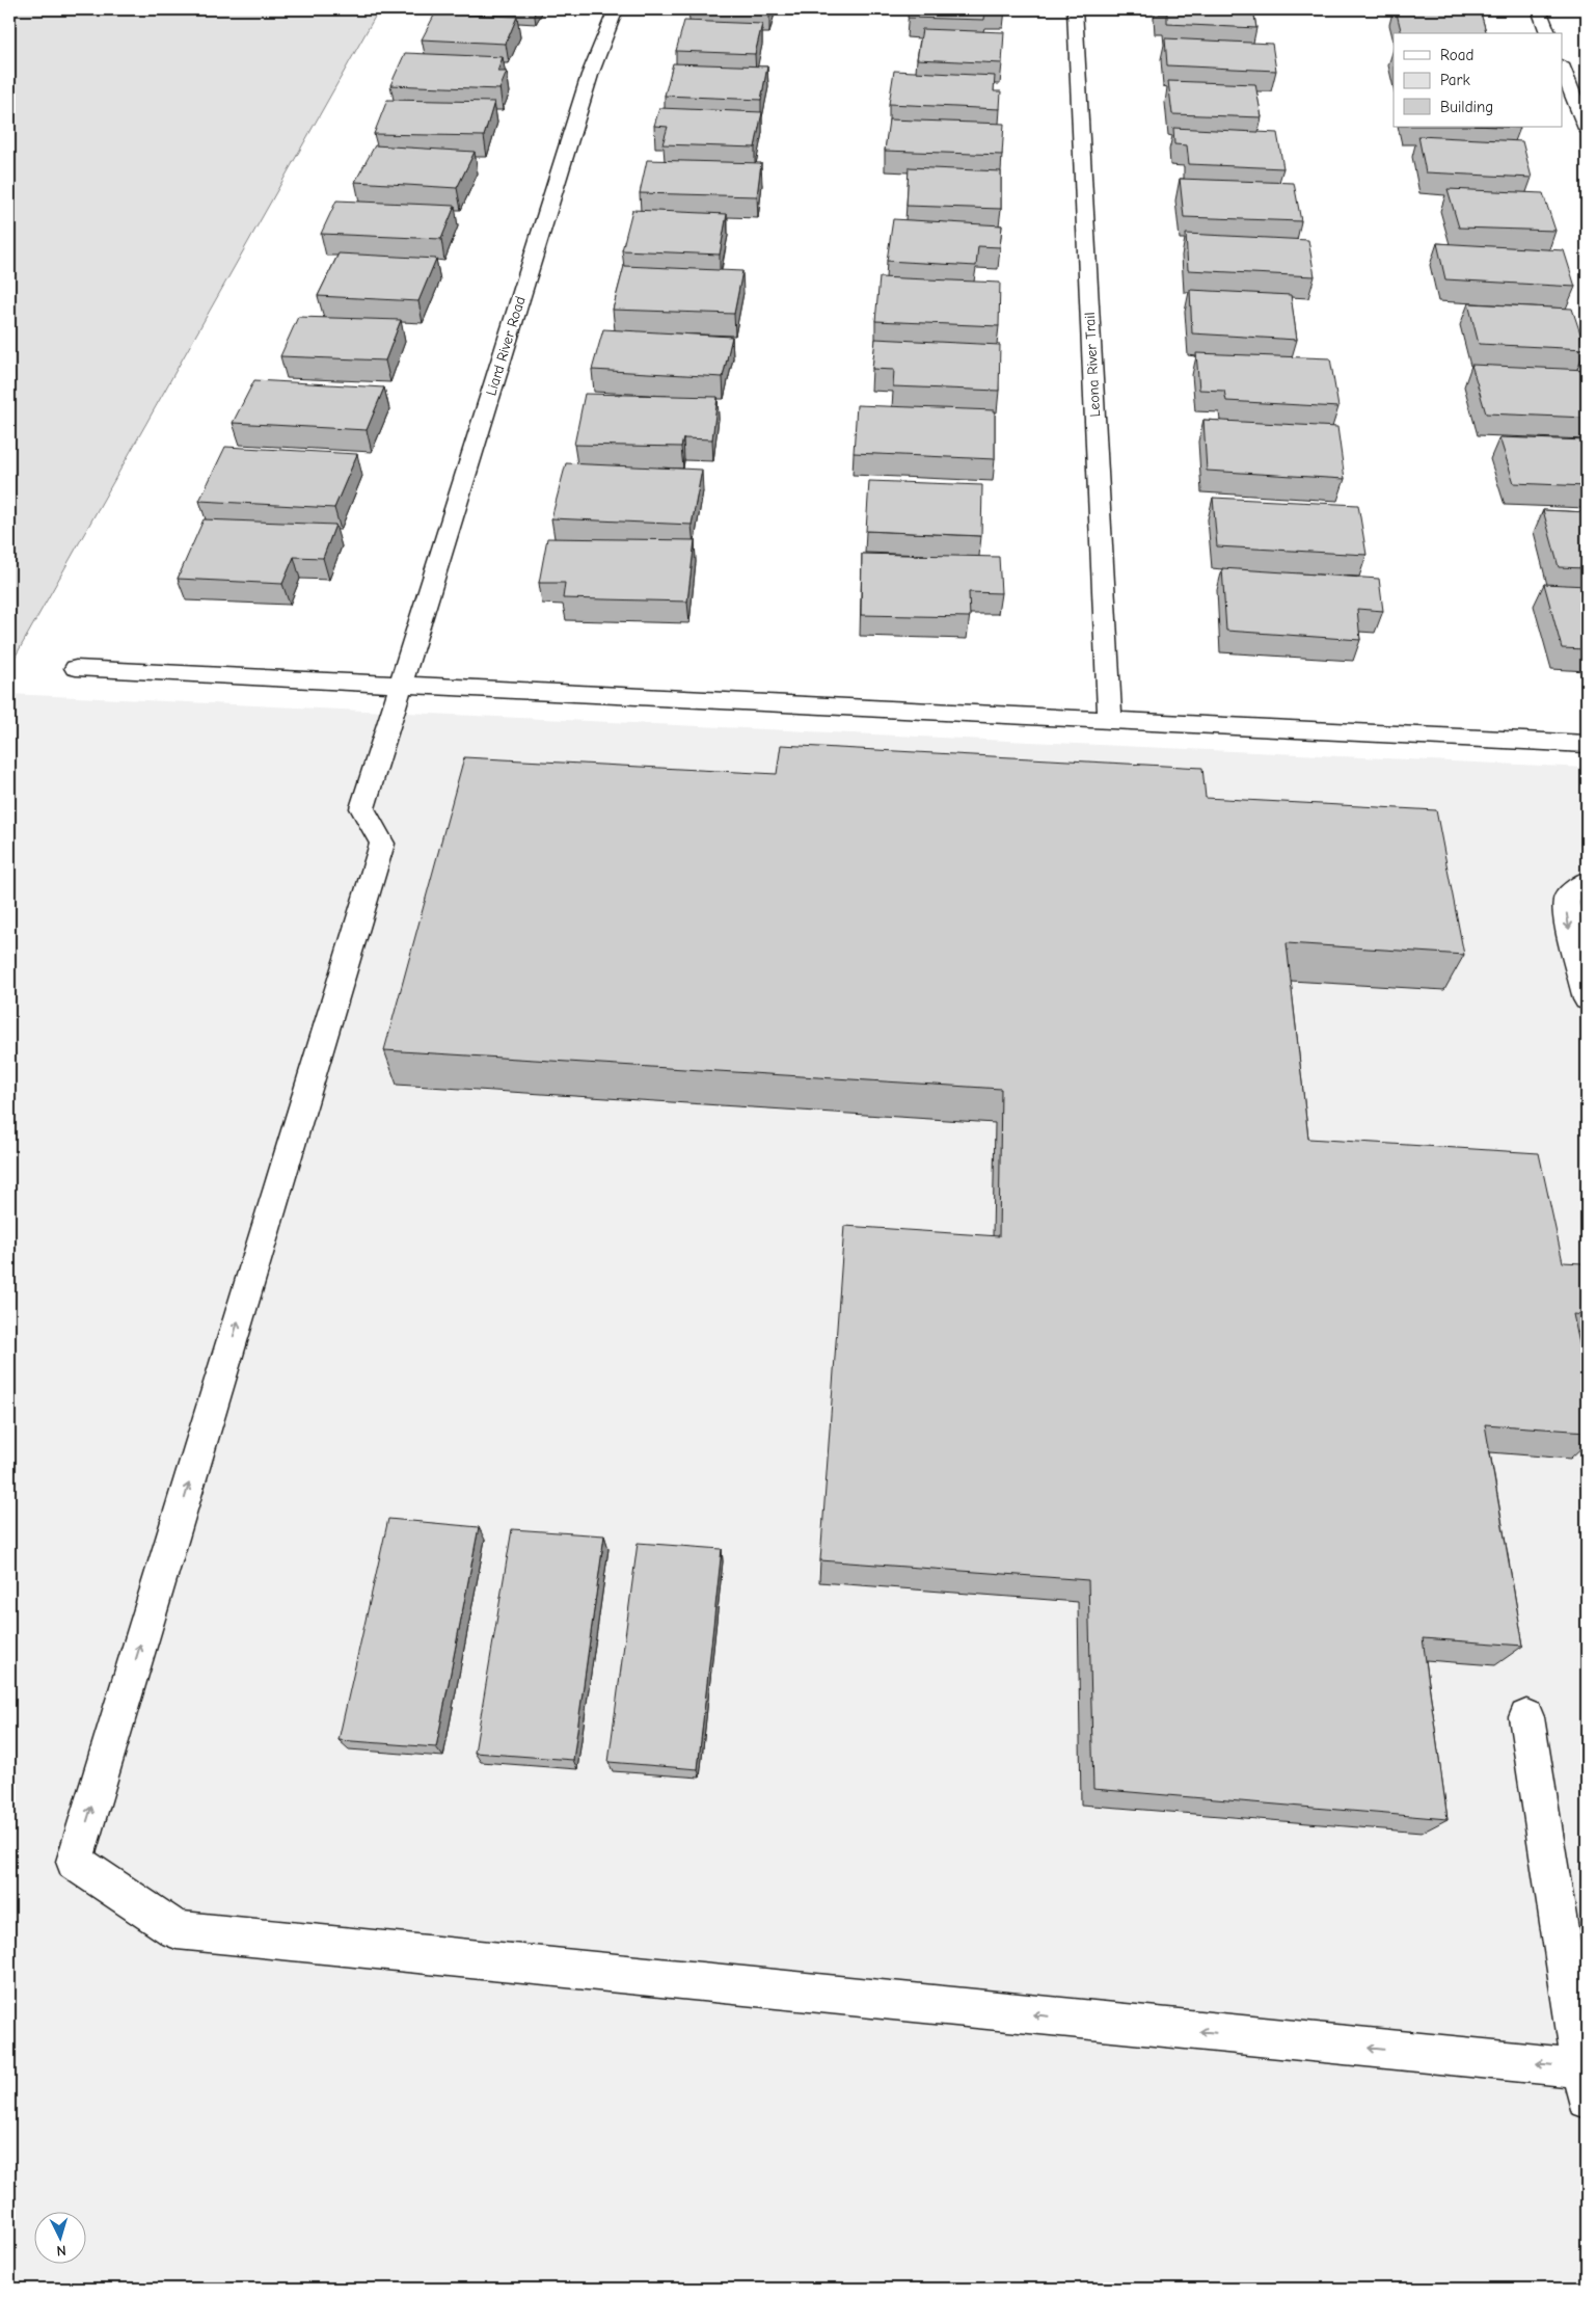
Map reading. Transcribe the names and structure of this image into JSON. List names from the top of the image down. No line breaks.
{"streets":{"street":["Liard River Road","Leona River Trail"]},"legend":["Road","Park","Building"],"north":"bottom"}
